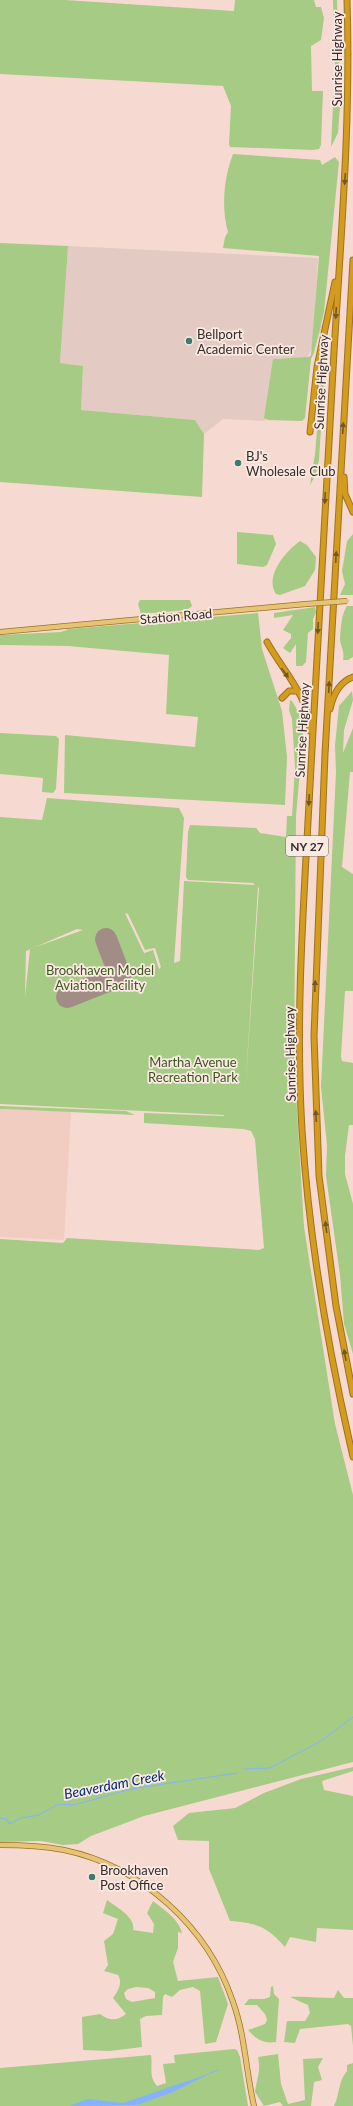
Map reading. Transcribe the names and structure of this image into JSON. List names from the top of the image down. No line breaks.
{"streets":{"highway":["Sunrise Highway","NY 27"],"main road":["Station Road"]},"water":["Beaverdam Creek"],"parks":["Brookhaven Model Aviation Facility","Martha Avenue Recreation Park"],"places":["Bellport Academic Center","BJ's Wholesale Club","Brookhaven Post Office"]}
